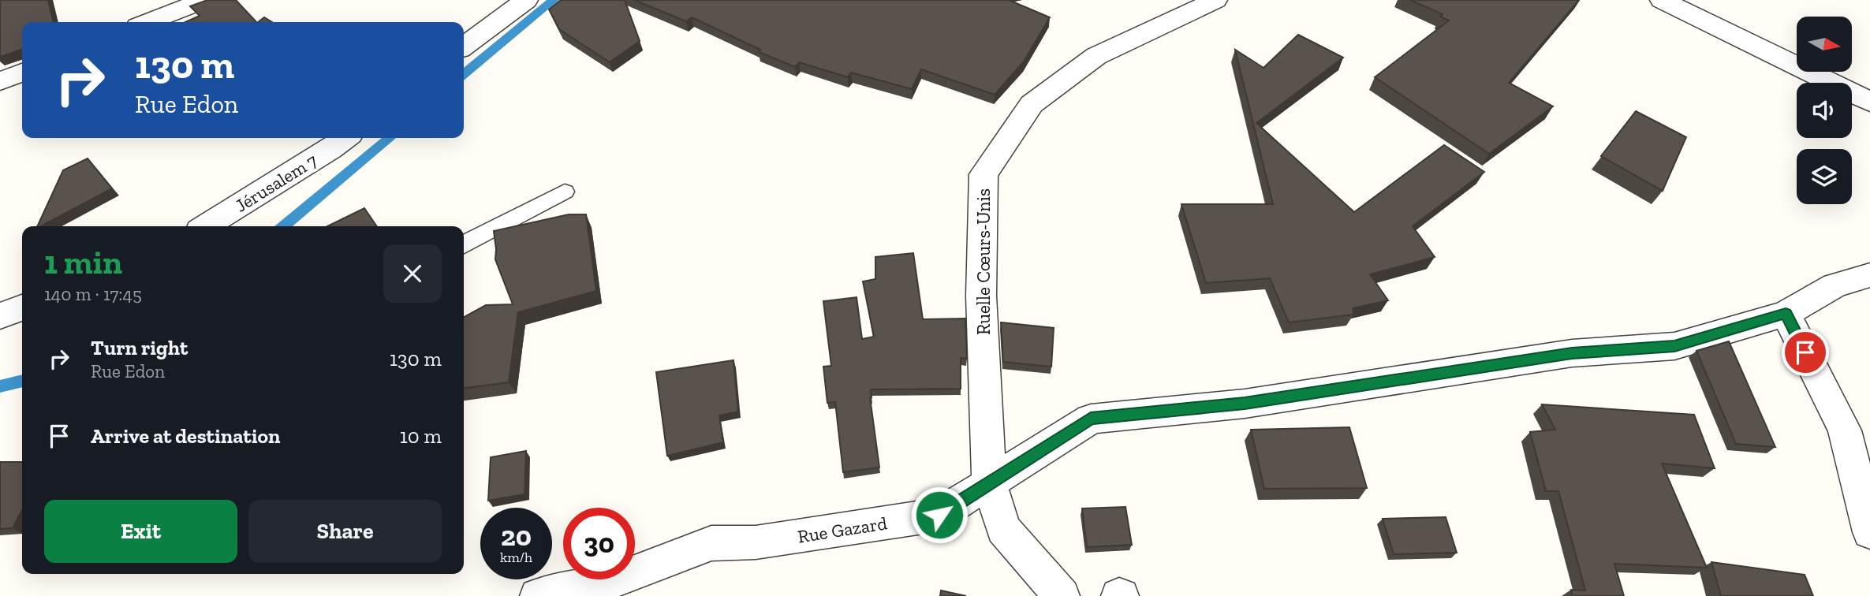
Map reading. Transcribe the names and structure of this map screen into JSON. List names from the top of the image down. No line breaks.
{"streets":{"street":["Jérusalem 7","Ruelle Cœurs-Unis","Rue Gazard"]},"crossings":[["Ruelle Cœurs-Unis","Rue Gazard"]],"north":"right","page":{"turn":["130 m","Rue Edon"],"heading":["1 min","140 m · 17:45"],"list":[{"name":"Turn right","note":"Rue Edon","value":"130 m"},{"name":"Arrive at destination","value":"10 m"}],"buttons":["Exit","Share"],"speed":"20 km/h","limit":"30"}}
